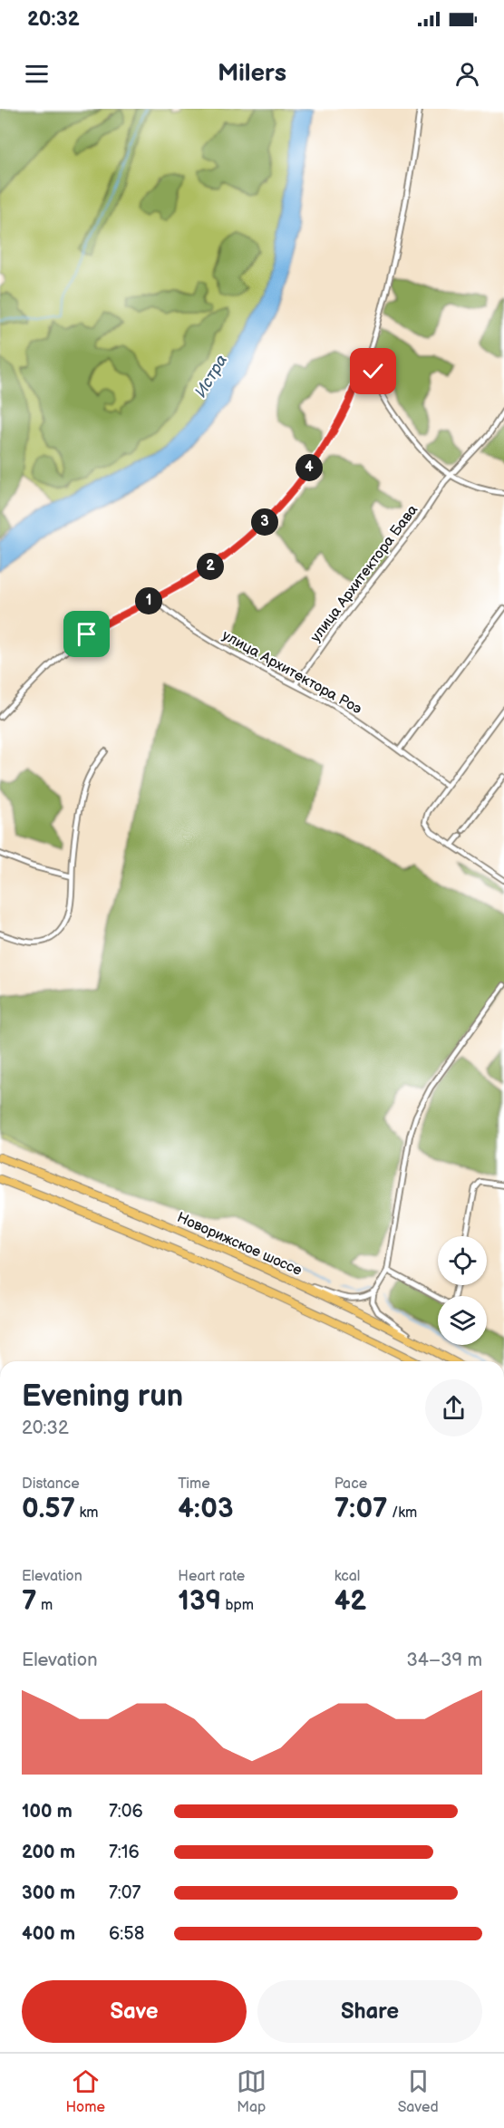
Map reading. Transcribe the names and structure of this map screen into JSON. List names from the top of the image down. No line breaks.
{"streets":{"highway":["Новорижское шоссе"],"street":["улица Архитектора Бава","улица Архитектора Роэ"]},"crossings":[["улица Архитектора Бава","улица Архитектора Роэ"]],"water":["Истра"],"page":{"status":"20:32","header":"Milers","pins":["4","3","2","1"],"heading":["Evening run","20:32"],"stats":[["Distance","0.57 km"],["Time","4:03"],["Pace","7:07 /km"],["Elevation","7 m"],["Heart rate","139 bpm"],["kcal","42"]],"chart":["Elevation","34–39 m"],"list":[{"name":"100 m","note":"7:06"},{"name":"200 m","note":"7:16"},{"name":"300 m","note":"7:07"},{"name":"400 m","note":"6:58"}],"buttons":["Save","Share"],"tabs":["Home","Map","Saved"]}}
